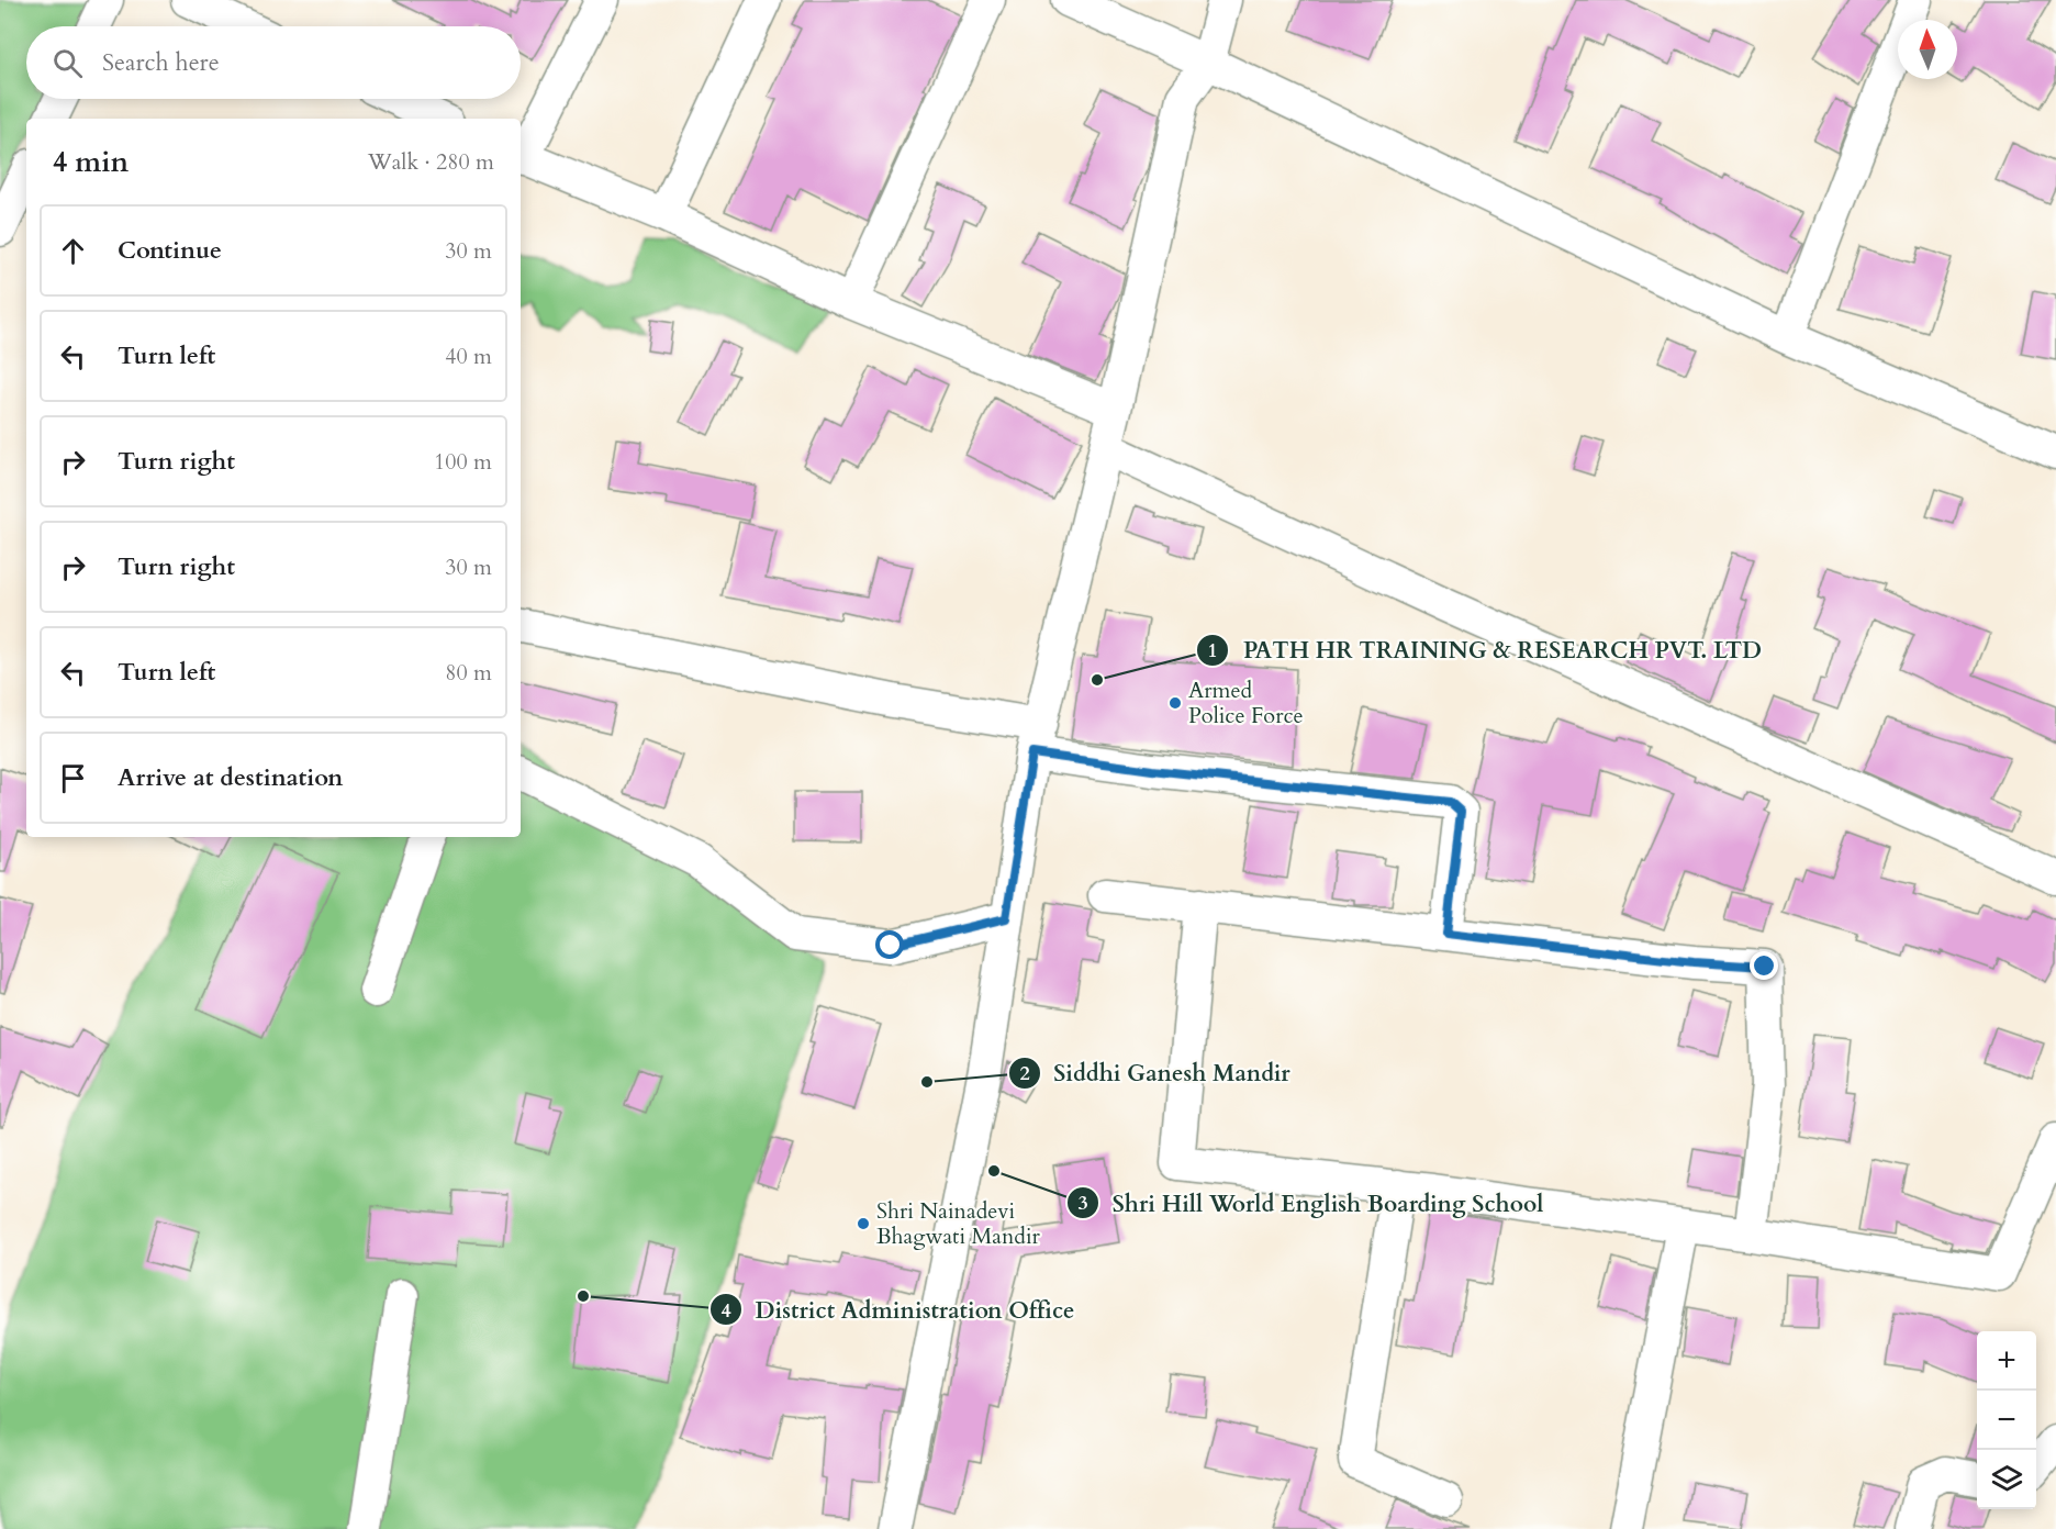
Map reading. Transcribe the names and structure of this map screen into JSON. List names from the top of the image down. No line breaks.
{"places":["PATH HR TRAINING & RESEARCH PVT. LTD","Armed Police Force","Siddhi Ganesh Mandir","Shri Hill World English Boarding School","Shri Nainadevi Bhagwati Mandir","District Administration Office"],"north":"top","page":{"search":"Search here","heading":["4 min","Walk · 280 m"],"list":[["Continue","30 m"],["Turn left","40 m"],["Turn right","100 m"],["Turn right","30 m"],["Turn left","80 m"],"Arrive at destination"],"map_buttons":["+","−"]}}
